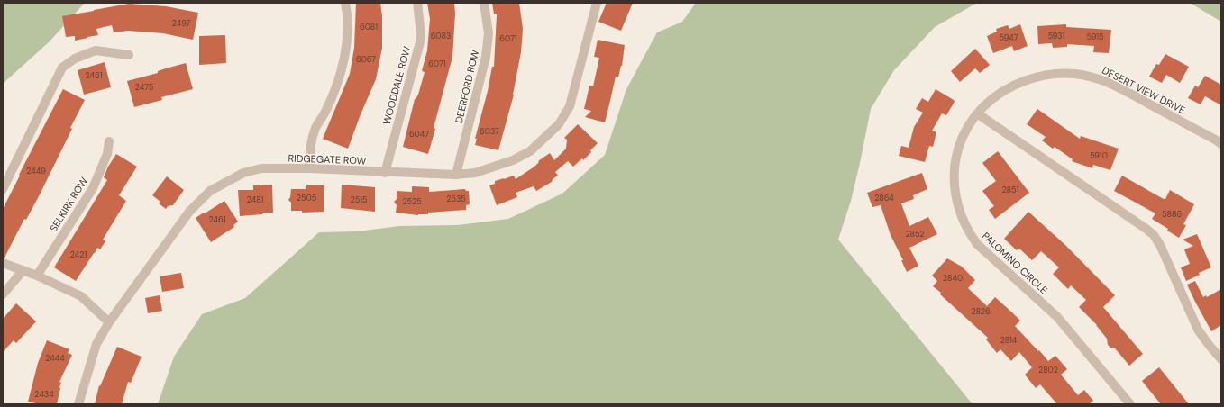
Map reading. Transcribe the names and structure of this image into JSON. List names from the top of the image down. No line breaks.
{"streets":{"street":["WOODDALE ROW","DEERFORD ROW","DESERT VIEW DRIVE","RIDGEGATE ROW","SELKIRK ROW","PALOMINO CIRCLE"]},"crossings":[["WOODDALE ROW","RIDGEGATE ROW"],["DEERFORD ROW","RIDGEGATE ROW"],["DESERT VIEW DRIVE","PALOMINO CIRCLE"]],"house_numbers":["2497","6081","6083","5931","5915","5947","6071","6067","6071","2461","2475","6037","6047","5910","2449","2851","2505","2864","2535","2481","2515","2525","5886","2461","2852","2421","2840","2826","2814","2444","2802","2434"]}
